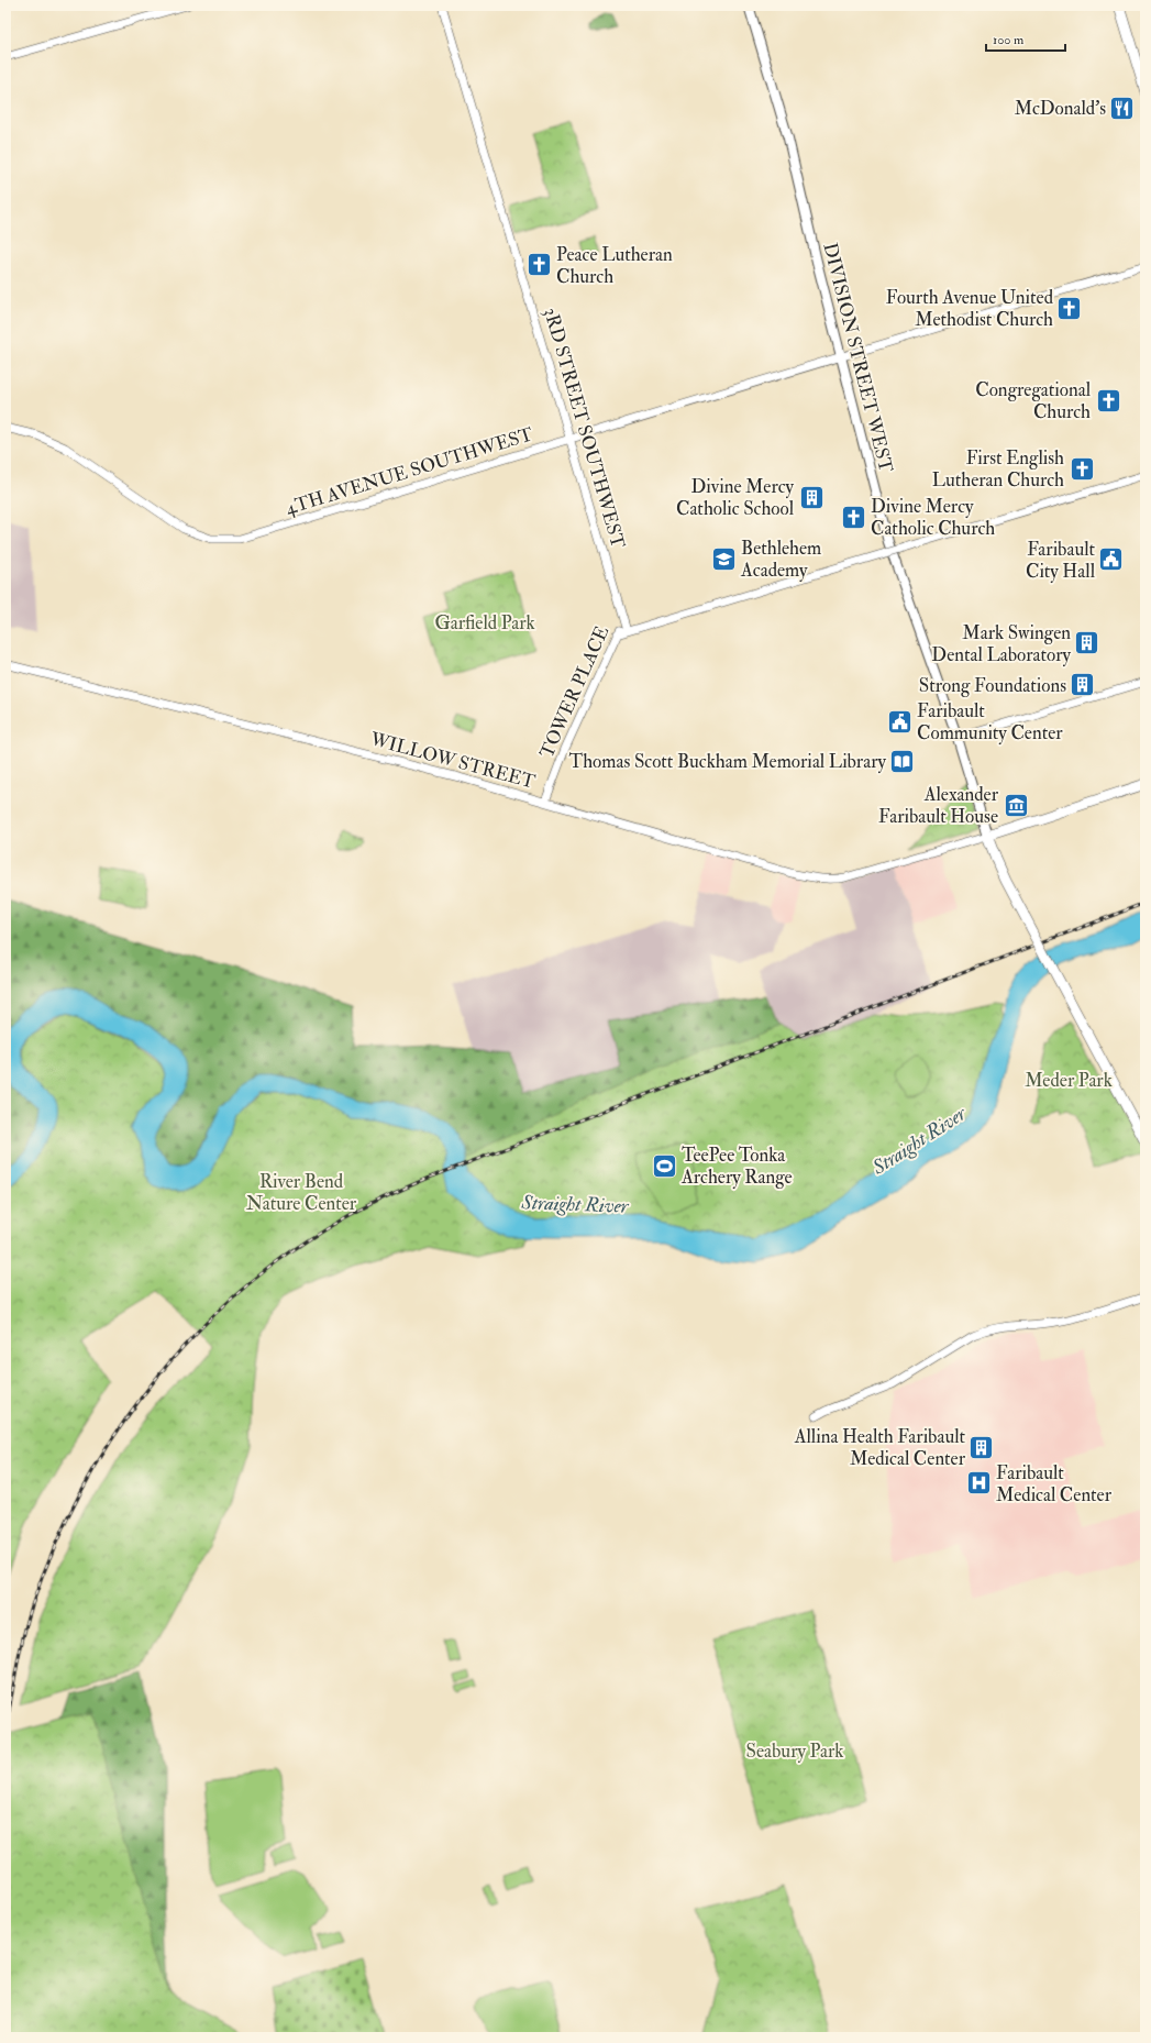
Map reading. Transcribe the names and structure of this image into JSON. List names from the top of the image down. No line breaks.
{"streets":{"main road":["DIVISION STREET WEST"],"street":["3RD STREET SOUTHWEST","4TH AVENUE SOUTHWEST","TOWER PLACE","WILLOW STREET"]},"crossings":[["DIVISION STREET WEST","4TH AVENUE SOUTHWEST"],["DIVISION STREET WEST","WILLOW STREET"],["3RD STREET SOUTHWEST","4TH AVENUE SOUTHWEST"],["3RD STREET SOUTHWEST","TOWER PLACE"],["TOWER PLACE","WILLOW STREET"]],"water":["Straight River"],"parks":["Garfield Park","Meder Park","River Bend Nature Center","Seabury Park"],"places":{"restaurant":["McDonald's"],"church":["Peace Lutheran Church","Fourth Avenue United Methodist Church","Congregational Church","First English Lutheran Church","Divine Mercy Catholic Church"],"building":["Divine Mercy Catholic School","Mark Swingen Dental Laboratory","Strong Foundations","Allina Health Faribault Medical Center"],"school or university":["Bethlehem Academy"],"public building":["Faribault City Hall","Faribault Community Center"],"library":["Thomas Scott Buckham Memorial Library"],"museum":["Alexander Faribault House"],"sports":["TeePee Tonka Archery Range"],"hospital":["Faribault Medical Center"]},"scale_bar":"100 m"}
